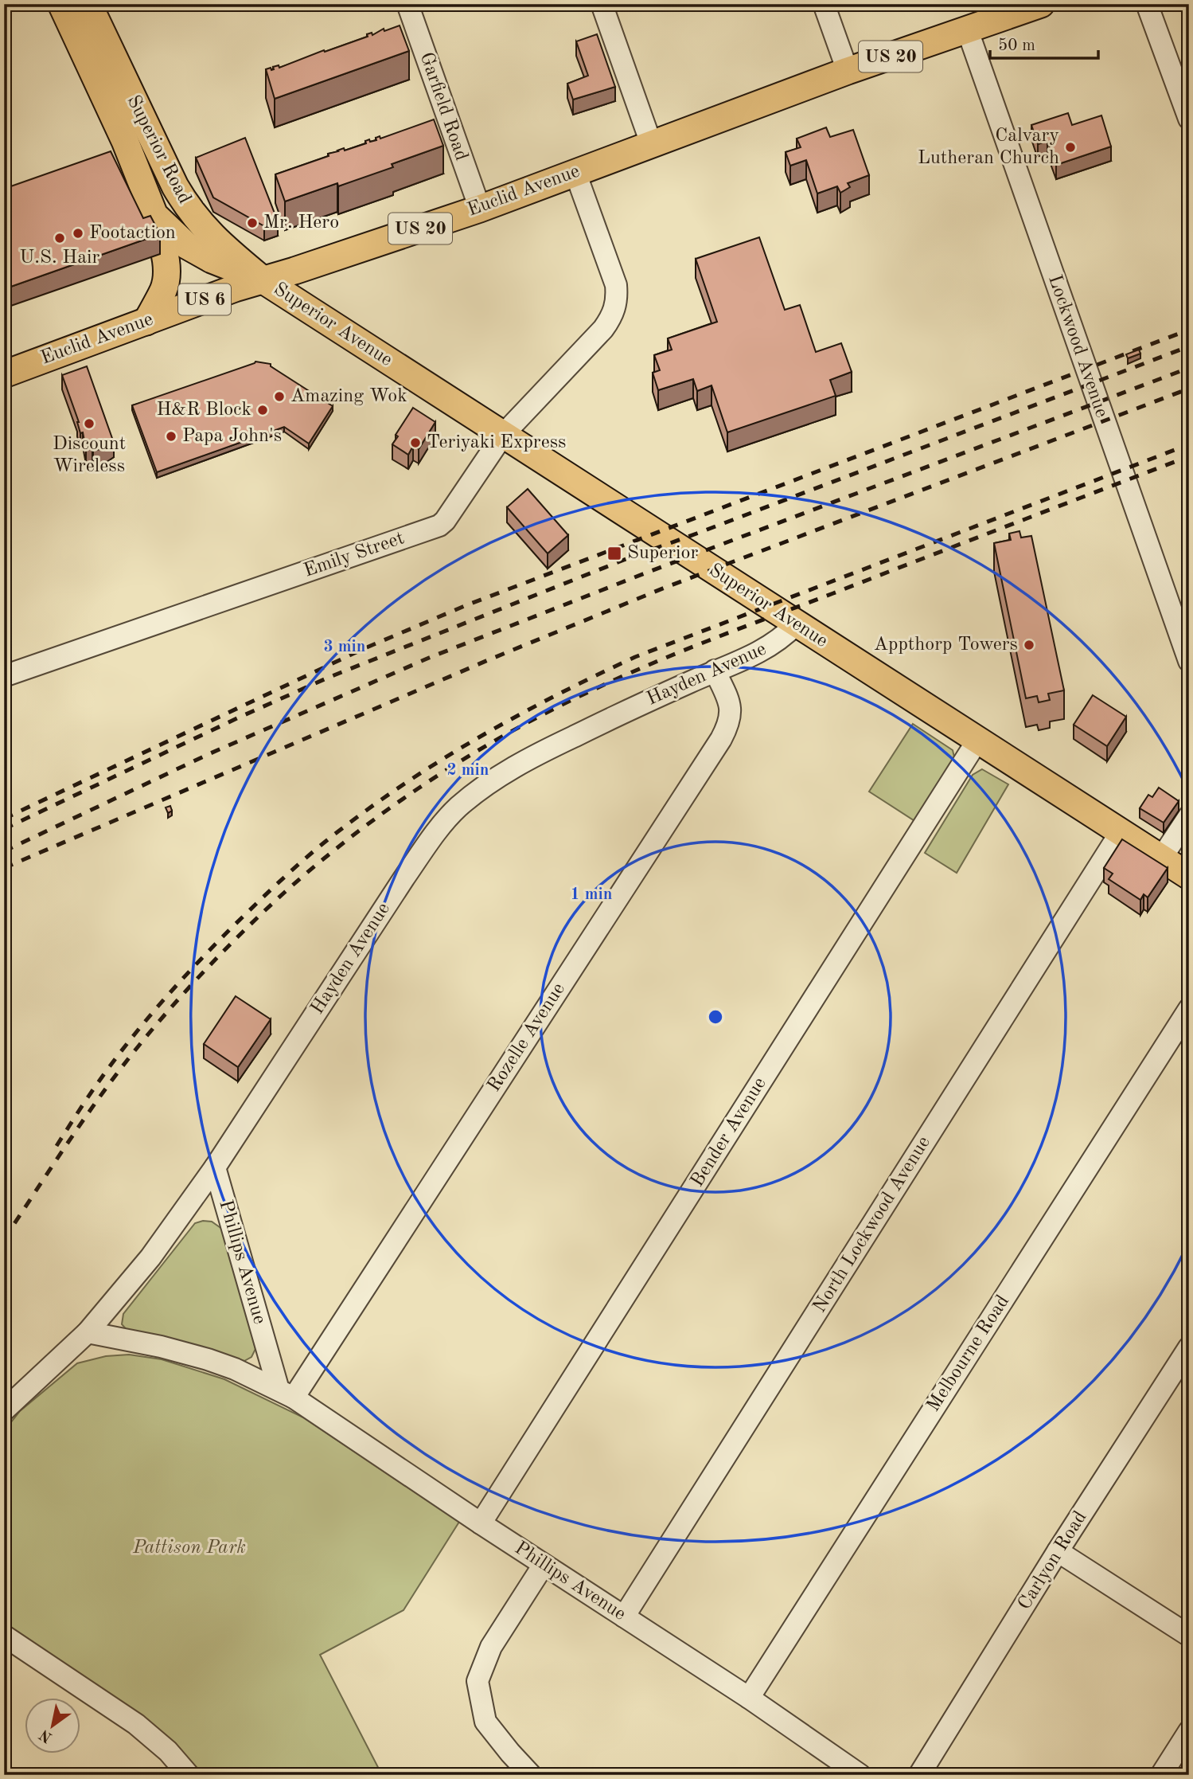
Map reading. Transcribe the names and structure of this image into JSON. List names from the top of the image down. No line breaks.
{"streets":{"main road":["US 20","Superior Road","Euclid Avenue","US 6","Superior Avenue"],"street":["Garfield Road","Lockwood Avenue","Emily Street","Hayden Avenue","Rozelle Avenue","Bender Avenue","North Lockwood Avenue","Phillips Avenue","Melbourne Road","Carlyon Road"]},"crossings":[["Garfield Road","Euclid Avenue"],["Superior Road","Euclid Avenue"],["Superior Road","Superior Avenue"],["Euclid Avenue","Superior Avenue"],["Euclid Avenue","Lockwood Avenue"],["Euclid Avenue","Emily Street"],["Superior Avenue","Emily Street"],["Superior Avenue","Hayden Avenue"],["Superior Avenue","Bender Avenue"],["Superior Avenue","North Lockwood Avenue"],["Hayden Avenue","Rozelle Avenue"],["Hayden Avenue","Phillips Avenue"],["Rozelle Avenue","Phillips Avenue"],["Bender Avenue","Phillips Avenue"],["North Lockwood Avenue","Phillips Avenue"],["Phillips Avenue","Melbourne Road"]],"parks":["Pattison Park"],"places":{"other":["Calvary Lutheran Church","Mr. Hero","Footaction","U.S. Hair","Amazing Wok","H&R Block","Discount Wireless","Papa John's","Teriyaki Express","Appthorp Towers"],"transit":["Superior"]},"scale_bar":"50 m","north":"bottom left","rings":["3 min","2 min","1 min"]}
